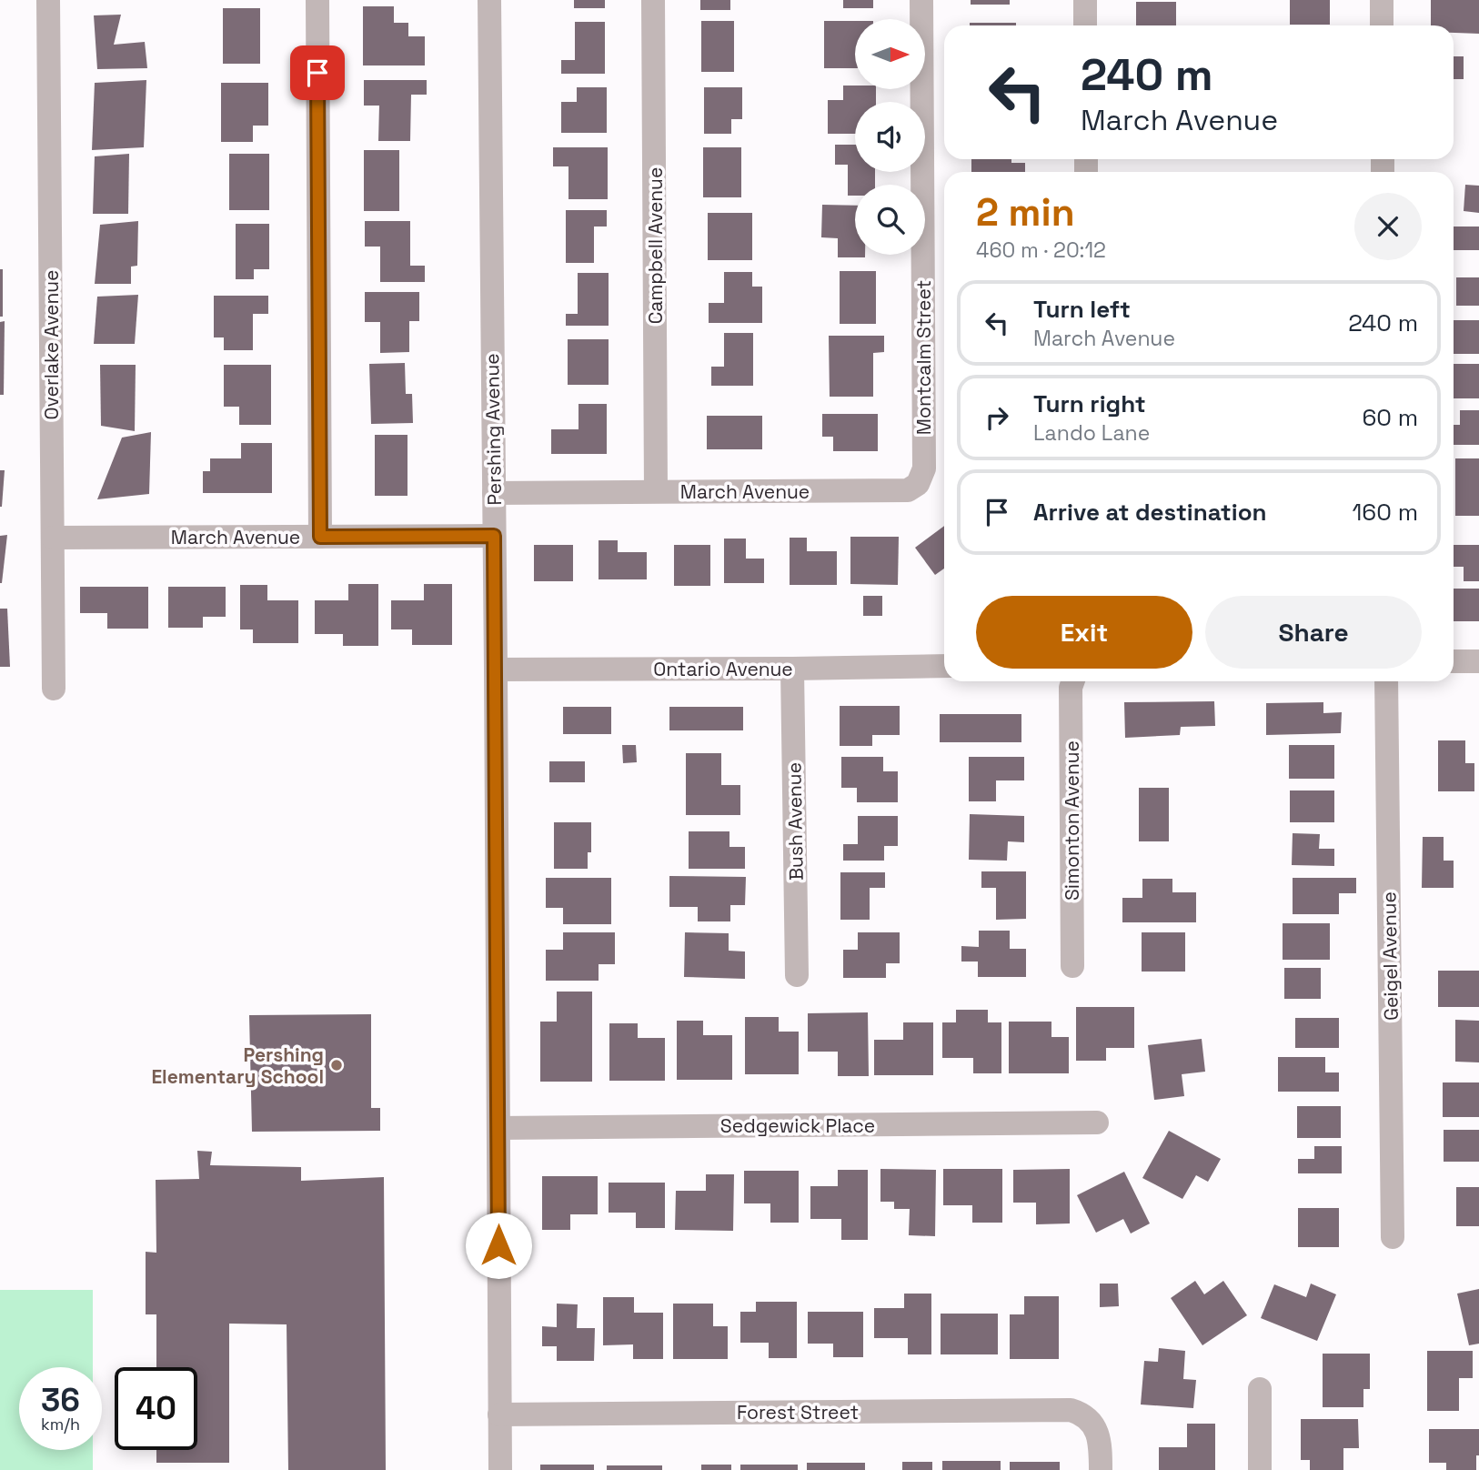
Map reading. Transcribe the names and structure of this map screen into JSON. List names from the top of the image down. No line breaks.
{"streets":{"street":["Campbell Avenue","Overlake Avenue","Montcalm Street","Pershing Avenue","March Avenue","Ontario Avenue","Simonton Avenue","Bush Avenue","Geigel Avenue","Sedgewick Place","Forest Street"]},"crossings":[["Campbell Avenue","March Avenue"],["Overlake Avenue","March Avenue"],["Montcalm Street","March Avenue"],["Pershing Avenue","March Avenue"],["Pershing Avenue","Ontario Avenue"],["Pershing Avenue","Sedgewick Place"],["Pershing Avenue","Forest Street"],["Ontario Avenue","Bush Avenue"]],"places":["Pershing Elementary School"],"north":"right","page":{"turn":["240 m","March Avenue"],"heading":["2 min","460 m · 20:12"],"list":[{"name":"Turn left","note":"March Avenue","value":"240 m"},{"name":"Turn right","note":"Lando Lane","value":"60 m"},{"name":"Arrive at destination","value":"160 m"}],"buttons":["Exit","Share"],"speed":"36 km/h","limit":"40"}}
